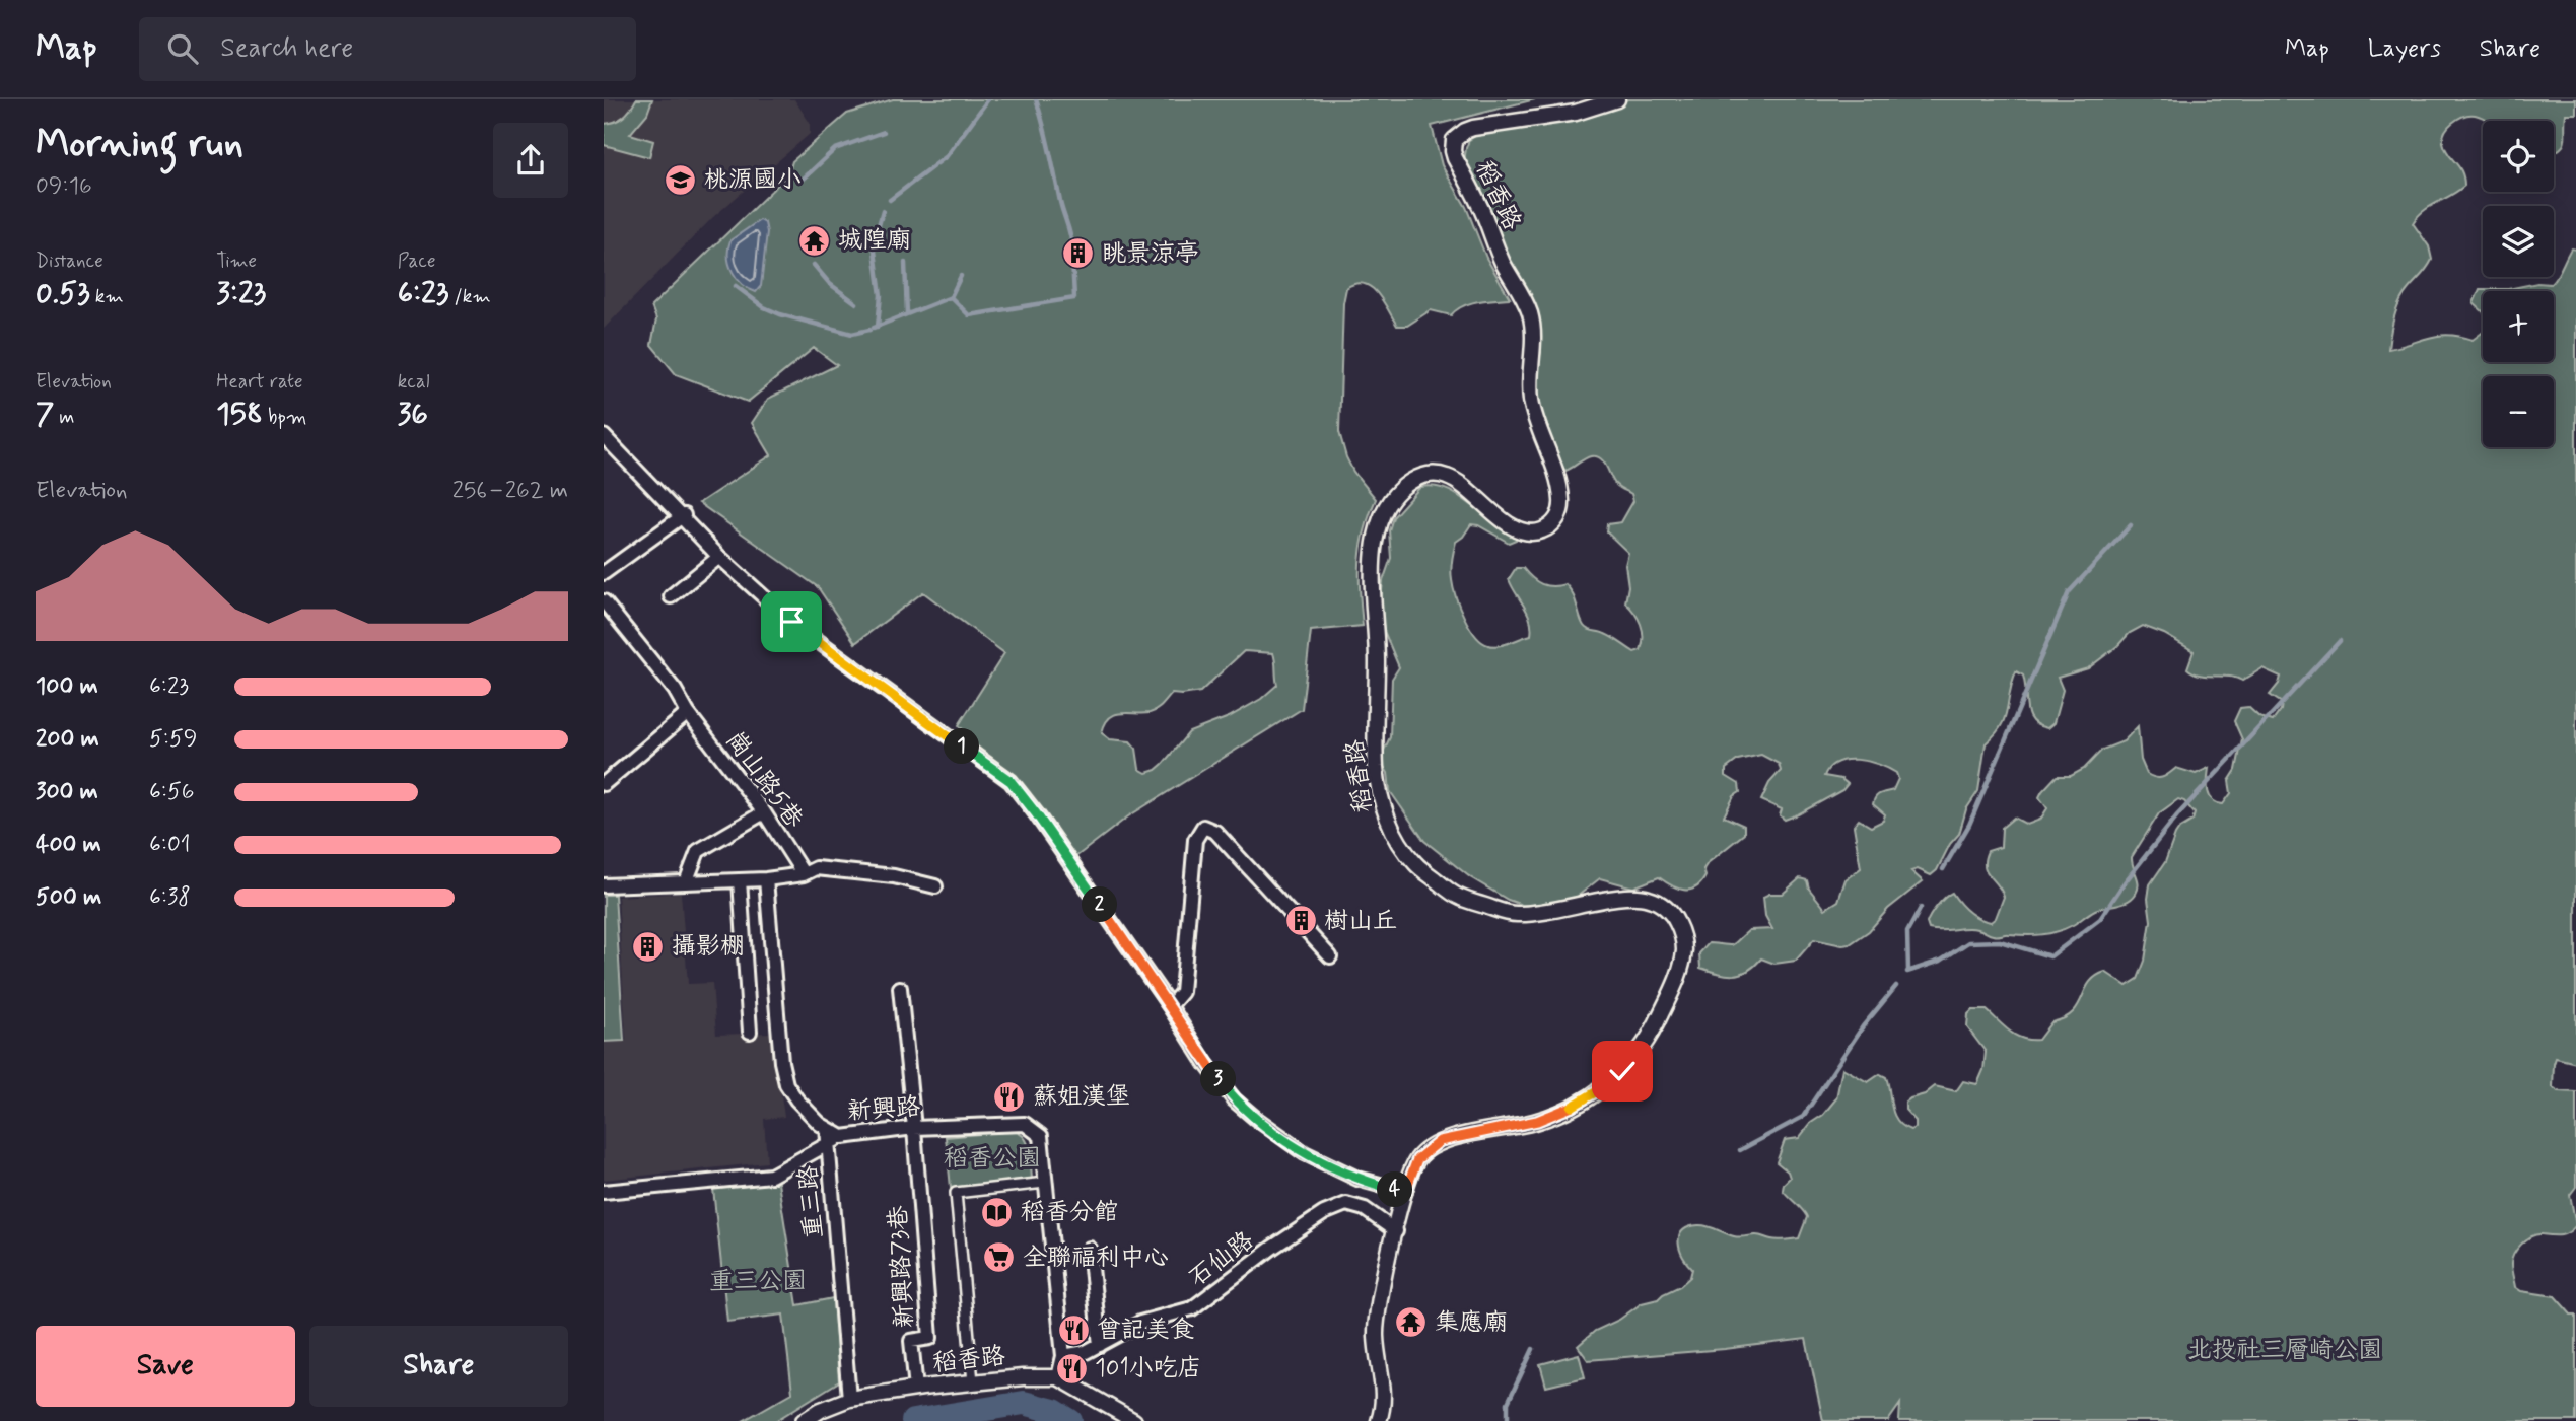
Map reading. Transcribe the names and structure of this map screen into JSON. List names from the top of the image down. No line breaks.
{"streets":{"street":["稻香路","崗山路5巷","新興路","重三路","石仙路","新興路73巷"]},"crossings":[["稻香路","新興路"],["稻香路","重三路"],["稻香路","石仙路"],["稻香路","新興路73巷"],["新興路","重三路"],["新興路","石仙路"],["新興路","新興路73巷"]],"parks":["稻香公園","重三公園","北投社三層崎公園"],"places":{"school or university":["桃源國小"],"temple":["城隍廟","集應廟"],"building":["眺景涼亭","樹山丘","攝影棚"],"restaurant":["蘇姐漢堡","曾記美食","101小吃店"],"library":["稻香分館"],"supermarket":["全聯福利中心"]},"page":{"header":"Map","search":"Search here","nav":["Map","Layers","Share"],"heading":["Morning run","09:16"],"map_buttons":["+","−"],"stats":[["Distance","0.53 km"],["Time","3:23"],["Pace","6:23 /km"],["Elevation","7 m"],["Heart rate","158 bpm"],["kcal","36"]],"chart":["Elevation","256–262 m"],"list":[{"name":"100 m","note":"6:23"},{"name":"200 m","note":"5:59"},{"name":"300 m","note":"6:56"},{"name":"400 m","note":"6:01"},{"name":"500 m","note":"6:38"}],"pins":["1","2","3","4"],"buttons":["Save","Share"]}}
